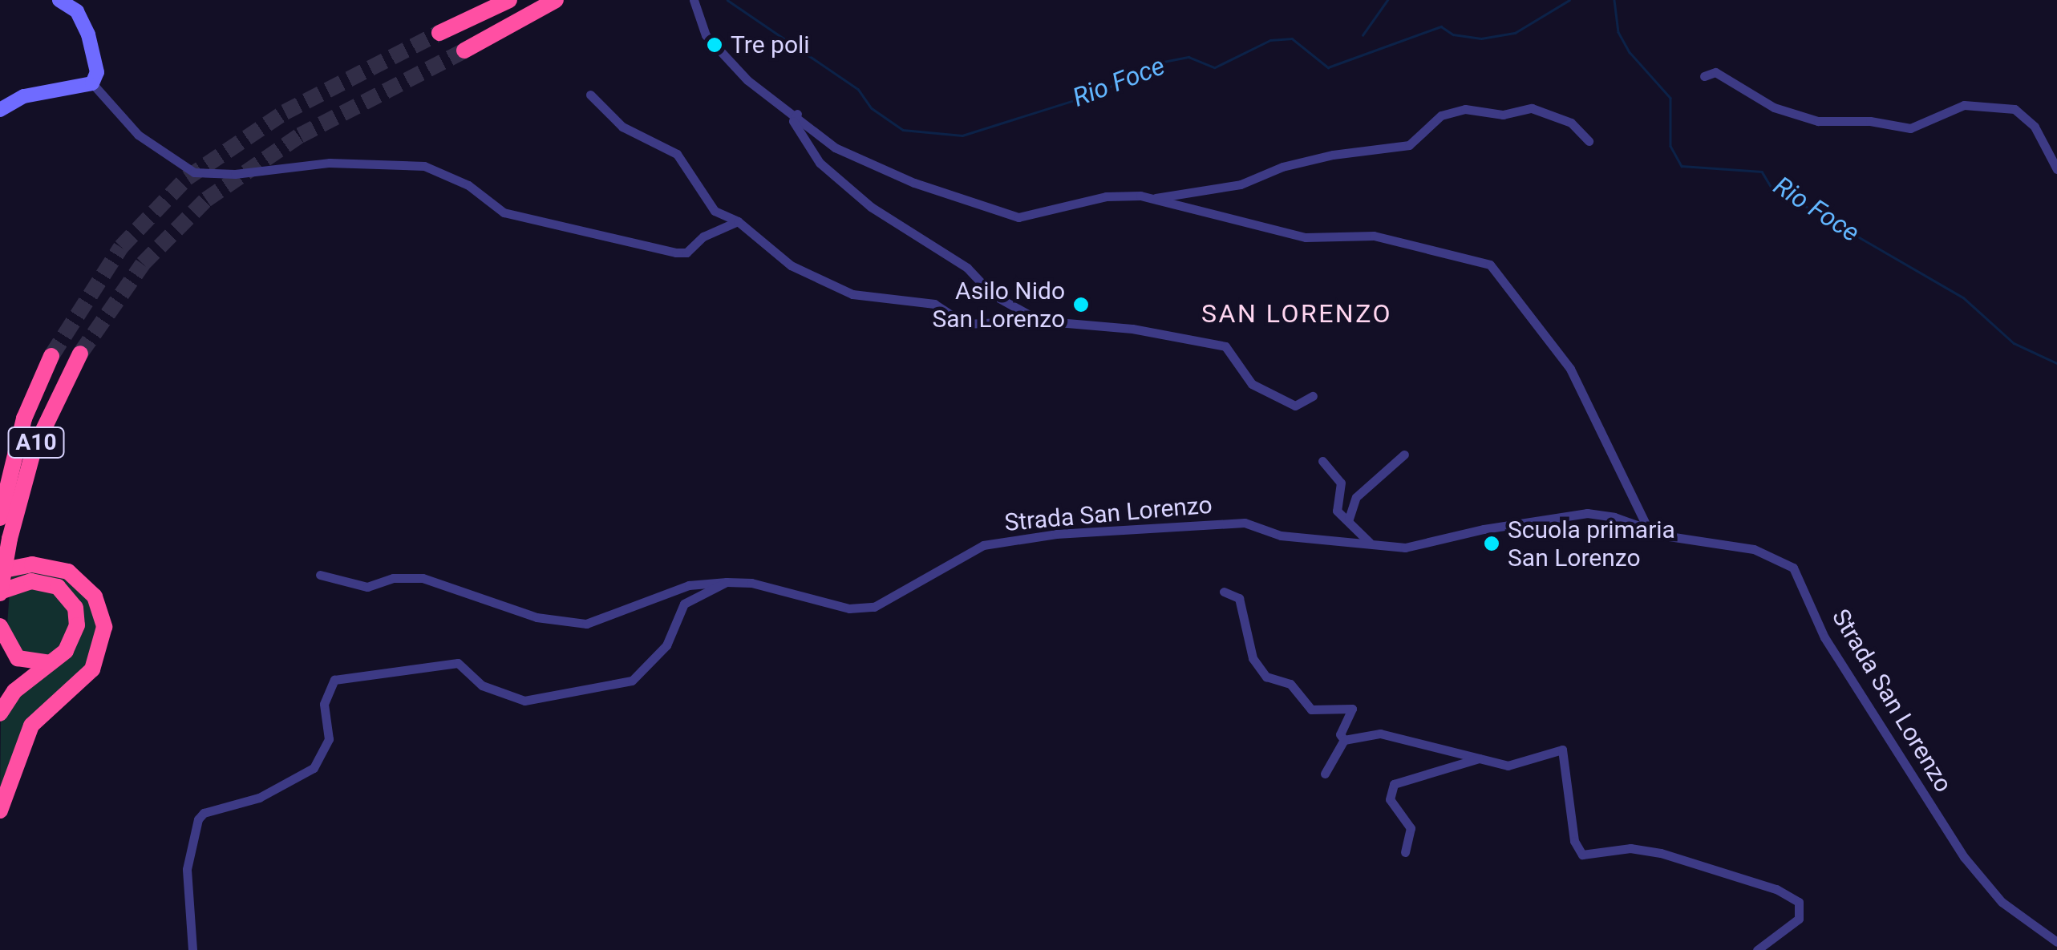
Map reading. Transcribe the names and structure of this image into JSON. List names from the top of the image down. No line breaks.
{"streets":{"highway":["A10"],"street":["Strada San Lorenzo"]},"districts":["SAN LORENZO"],"water":["Rio Foce"],"places":["Tre poli","Asilo Nido San Lorenzo","Scuola primaria San Lorenzo"]}
